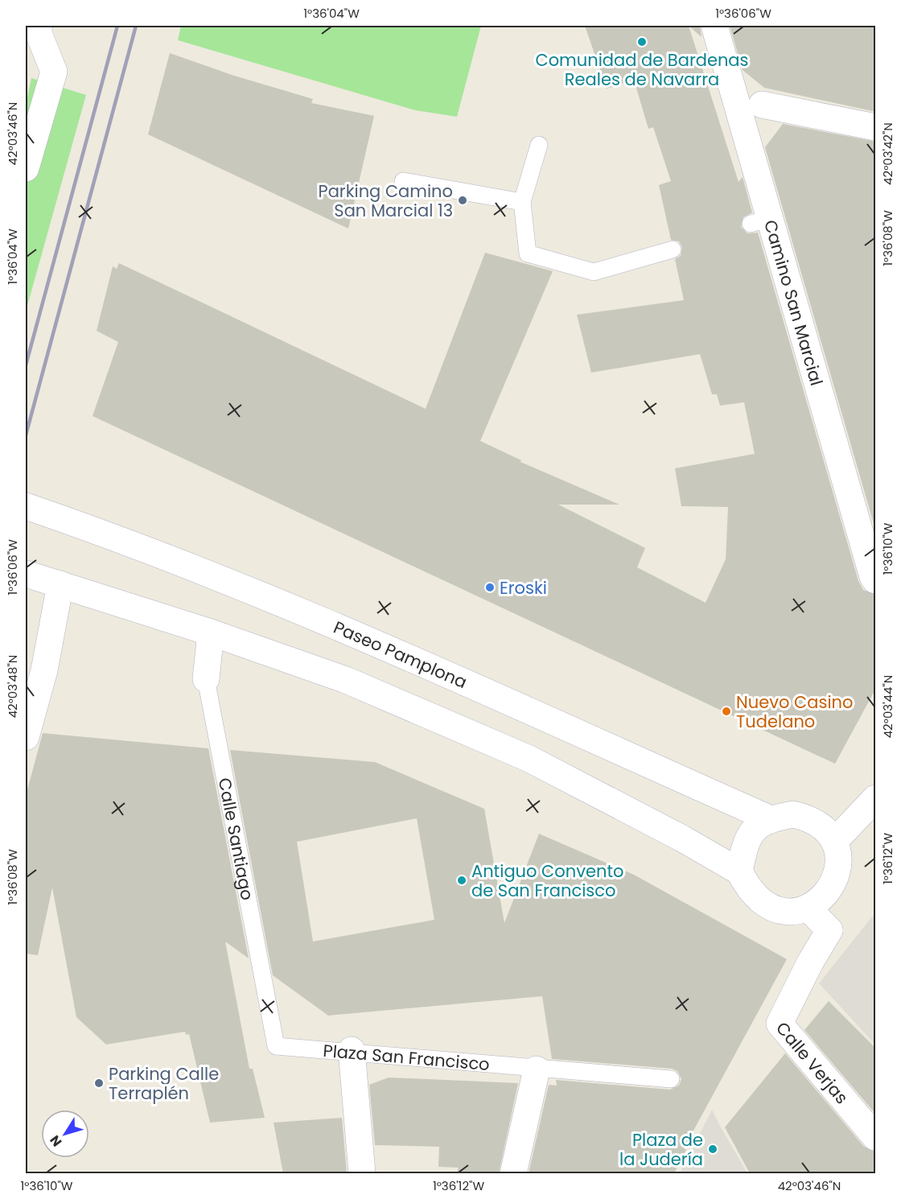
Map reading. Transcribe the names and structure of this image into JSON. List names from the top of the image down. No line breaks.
{"streets":{"main road":["Camino San Marcial","Paseo Pamplona","Calle Santiago","Calle Verjas"],"lane":["Plaza San Francisco"]},"crossings":[["Paseo Pamplona","Calle Verjas"],["Calle Santiago","Plaza San Francisco"]],"places":["Comunidad de Bardenas Reales de Navarra","Parking Camino San Marcial 13","Eroski","Nuevo Casino Tudelano","Antiguo Convento de San Francisco","Parking Calle Terraplén","Plaza de la Judería"],"north":"bottom left","coordinates":["1°36'04\"W","1°36'06\"W","42°03'46\"N","42°03'42\"N","1°36'08\"W","1°36'10\"W","42°03'48\"N","42°03'44\"N","1°36'12\"W"]}
